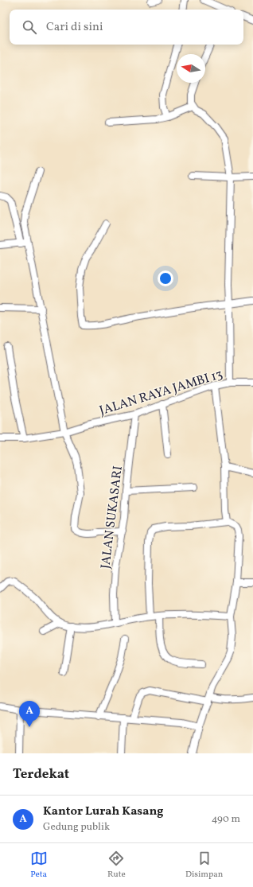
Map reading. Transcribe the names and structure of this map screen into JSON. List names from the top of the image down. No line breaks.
{"streets":{"street":["JALAN RAYA JAMBI 13","JALAN SUKASARI"]},"crossings":[["JALAN RAYA JAMBI 13","JALAN SUKASARI"]],"north":"left","page":{"search":"Cari di sini","pins":"A","heading":"Terdekat","list":[{"mark":"A","name":"Kantor Lurah Kasang","note":"Gedung publik","value":"490 m"}],"nav":["Peta","Rute","Disimpan"]}}
